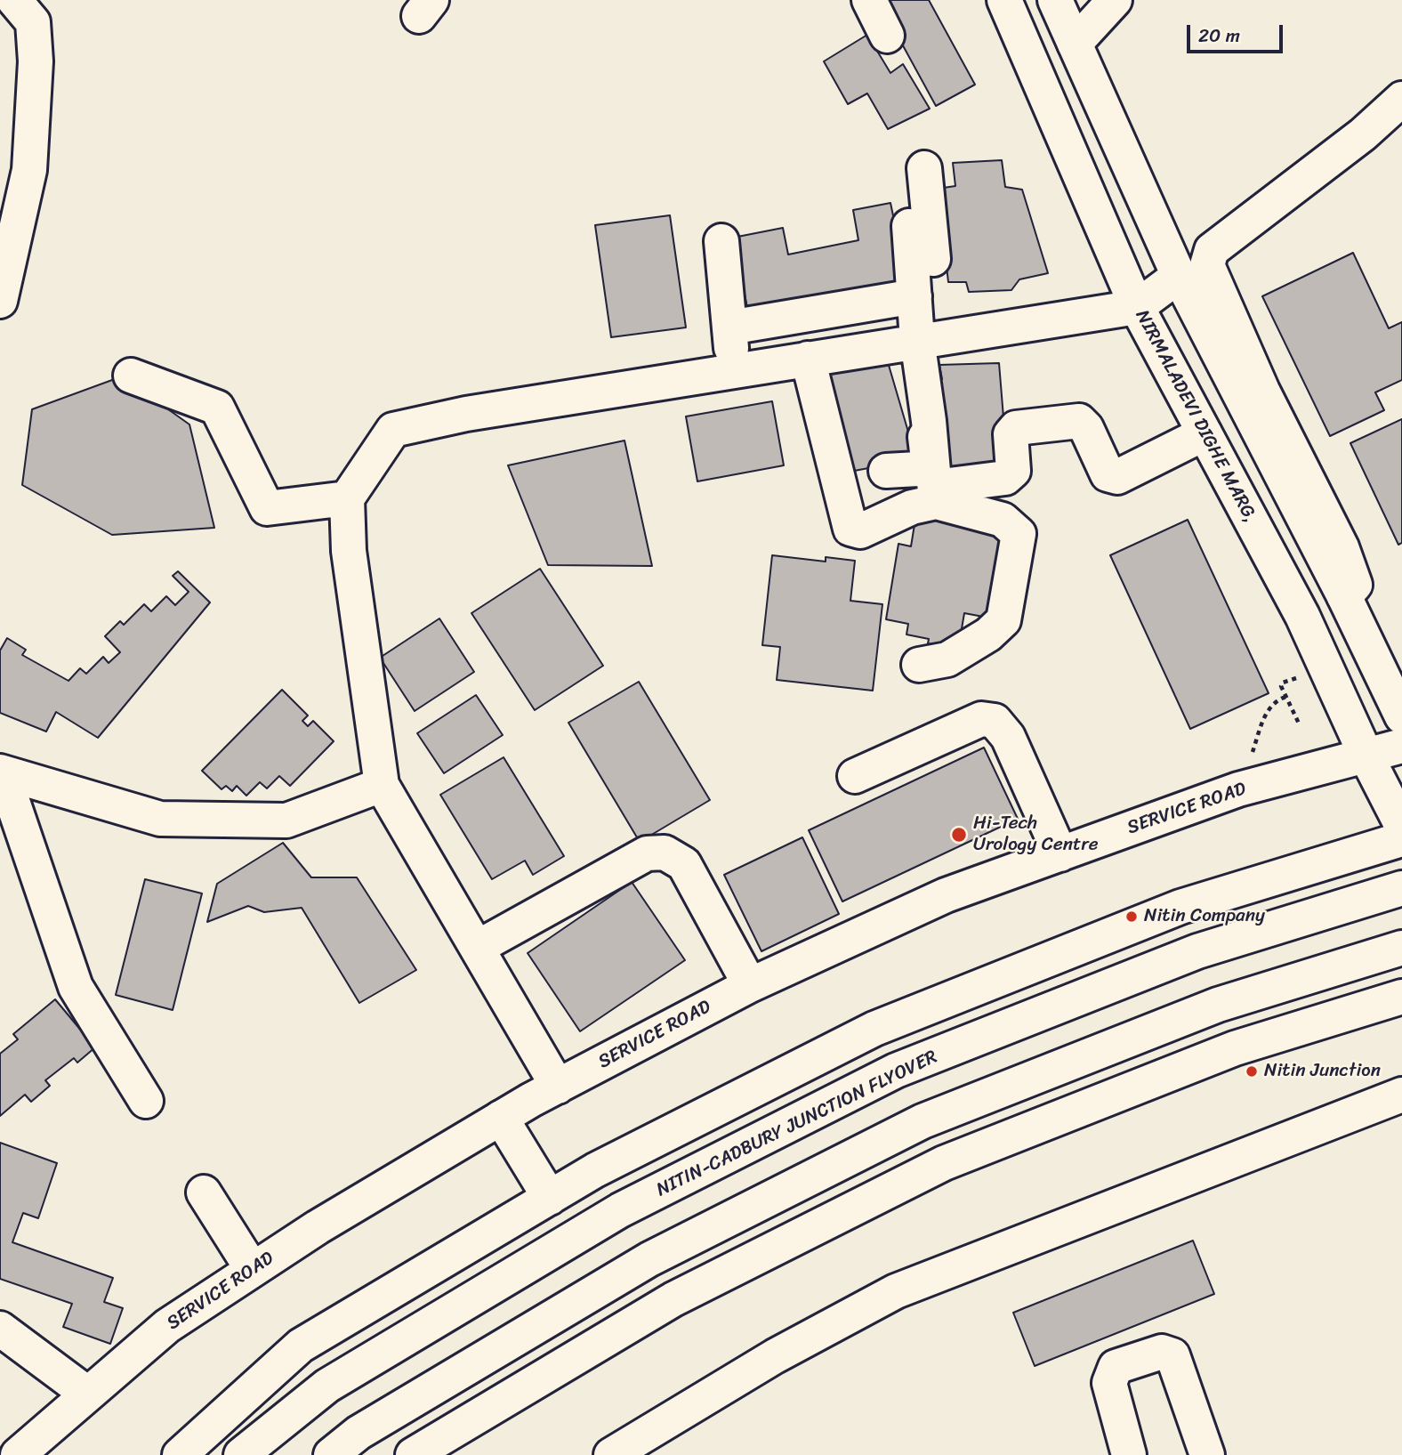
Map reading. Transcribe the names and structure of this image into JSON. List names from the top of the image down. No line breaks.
{"streets":{"main road":["NIRMALADEVI DIGHE MARG,","SERVICE ROAD","NITIN-CADBURY JUNCTION FLYOVER"]},"crossings":[["NIRMALADEVI DIGHE MARG,","SERVICE ROAD"]],"places":["Hi-Tech Urology Centre","Nitin Company","Nitin Junction"],"scale_bar":"20 m"}
